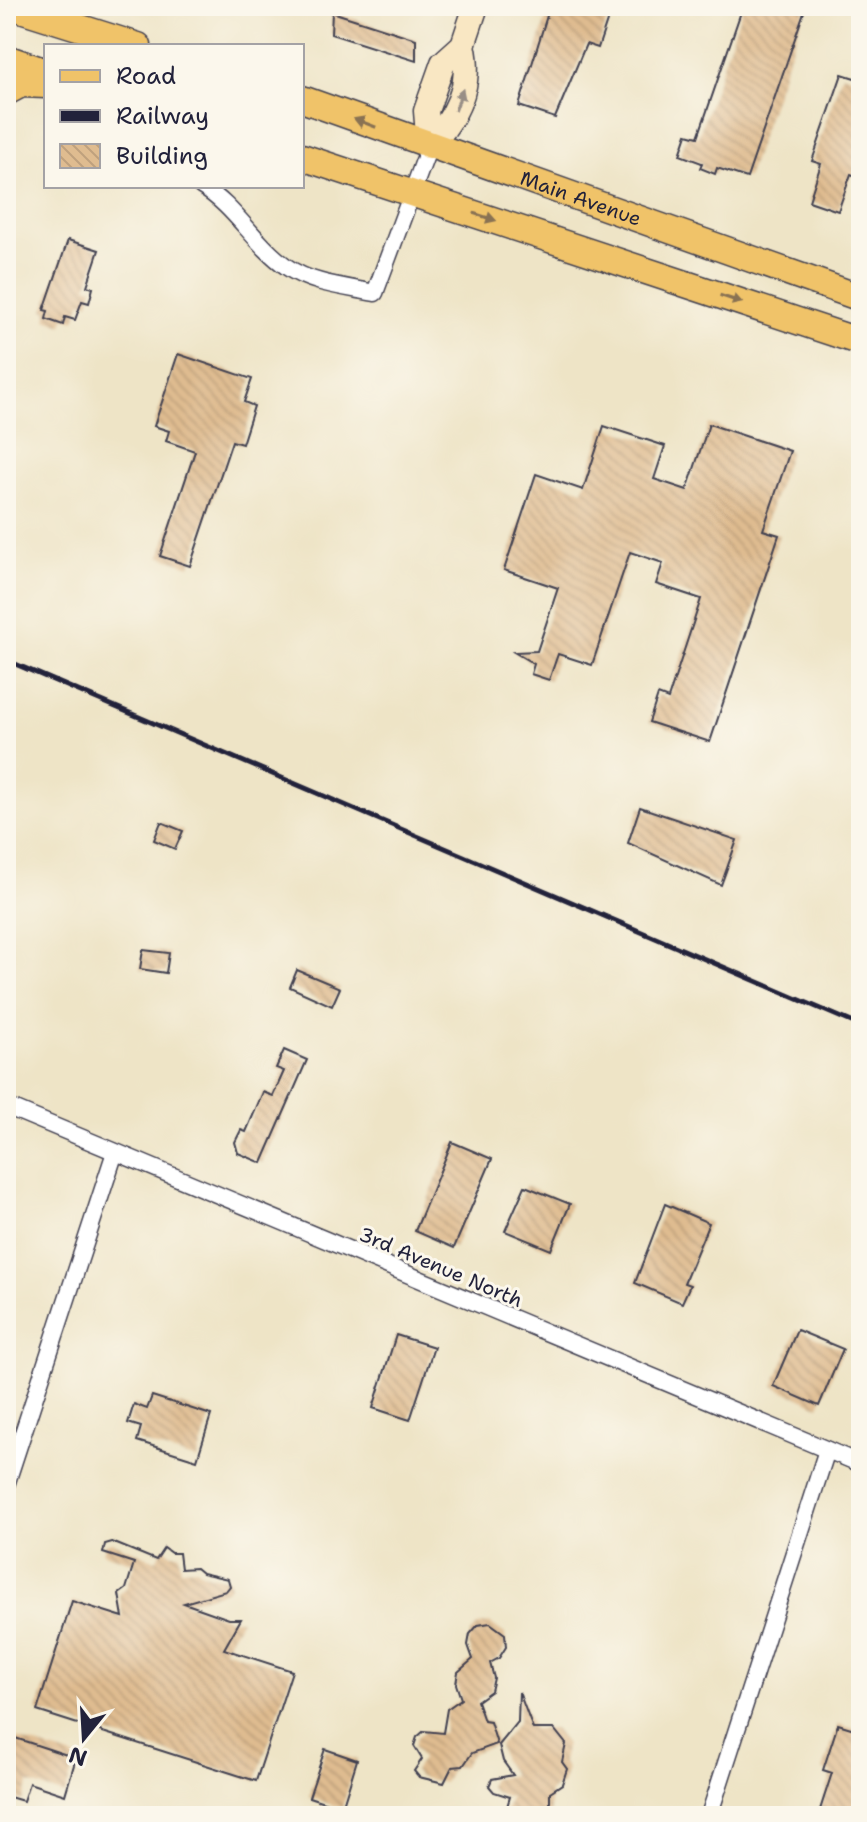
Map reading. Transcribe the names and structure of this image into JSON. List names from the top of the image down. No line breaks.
{"streets":{"main road":["Main Avenue"],"street":["3rd Avenue North"]},"legend":["Road","Railway","Building"],"north":"bottom"}
